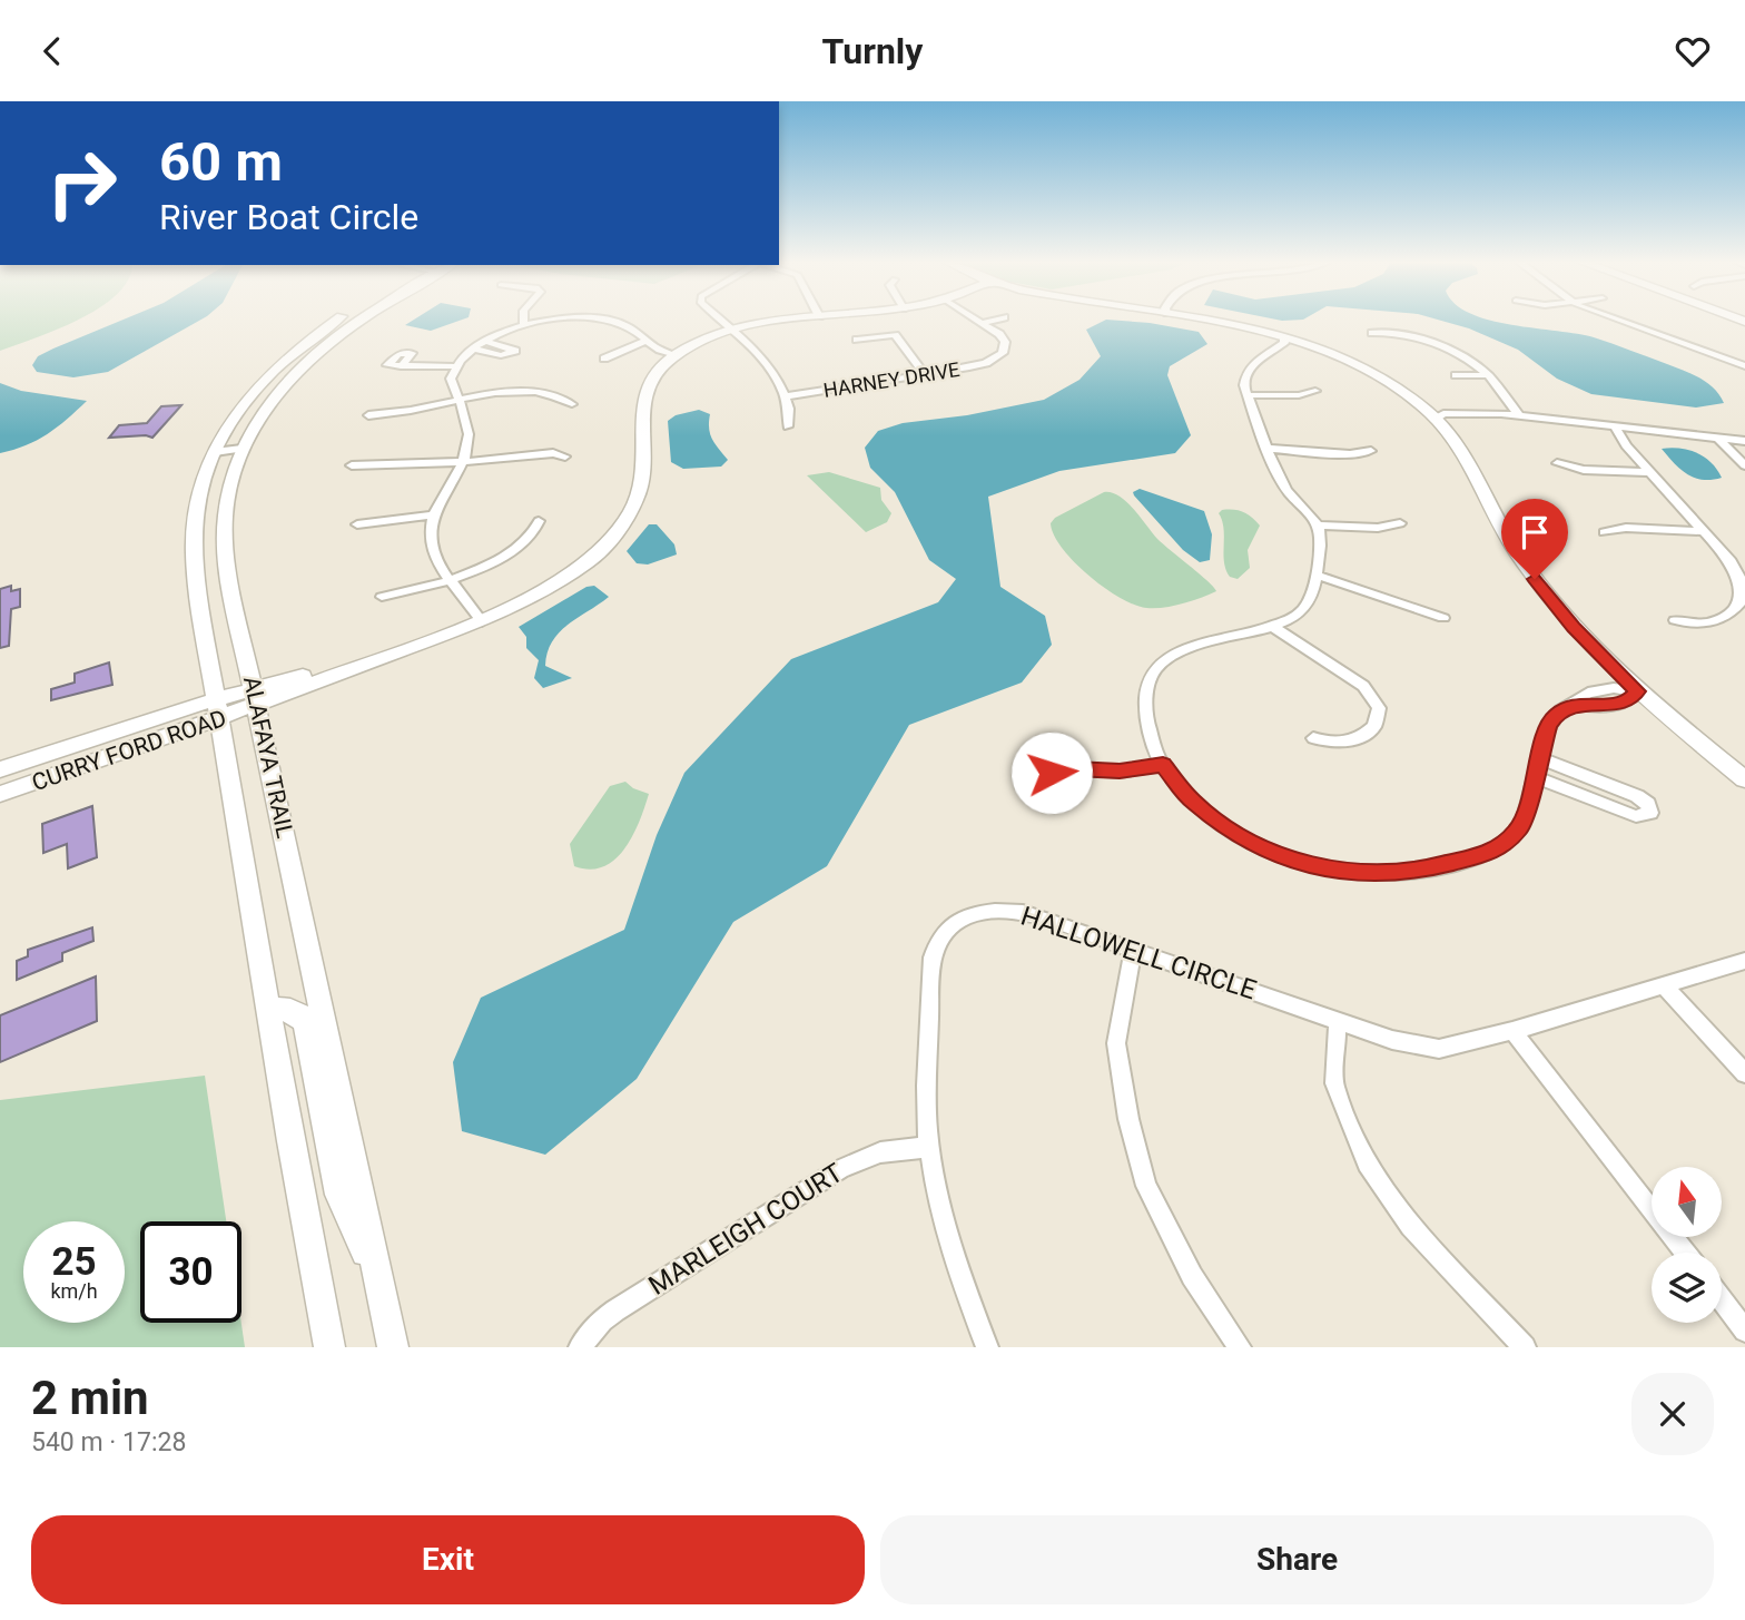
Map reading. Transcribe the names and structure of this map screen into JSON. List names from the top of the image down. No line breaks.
{"streets":{"street":["HARNEY DRIVE","CURRY FORD ROAD","ALAFAYA TRAIL","HALLOWELL CIRCLE","MARLEIGH COURT"]},"crossings":[["CURRY FORD ROAD","ALAFAYA TRAIL"],["HALLOWELL CIRCLE","MARLEIGH COURT"]],"north":"top","page":{"header":"Turnly","turn":["60 m","River Boat Circle"],"speed":"25 km/h","limit":"30","heading":["2 min","540 m · 17:28"],"buttons":["Exit","Share"]}}
